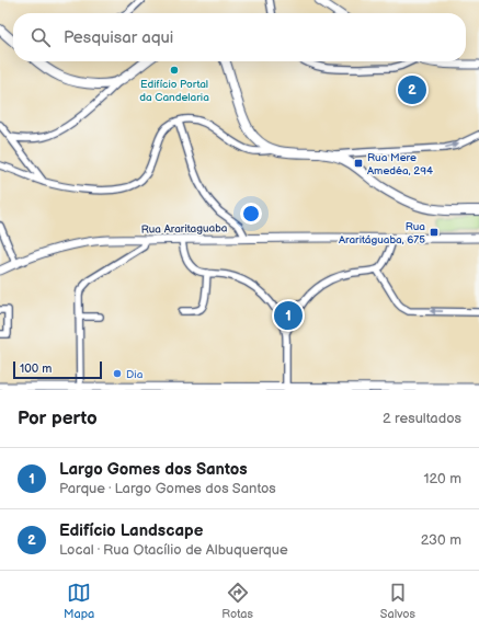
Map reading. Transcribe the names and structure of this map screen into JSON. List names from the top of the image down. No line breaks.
{"streets":{"street":["Rua Araritaguaba"]},"places":{"other":["Edifício Portal da Candelaria","Dia"],"transit":["Rua Mere Amedéa, 294","Rua Araritáguaba, 675"]},"scale_bar":"100 m","page":{"search":"Pesquisar aqui","pins":["2","1"],"scale":"100 m","heading":["Por perto","2 resultados"],"list":[{"mark":"1","name":"Largo Gomes dos Santos","note":"Parque · Largo Gomes dos Santos","value":"120 m"},{"mark":"2","name":"Edifício Landscape","note":"Local · Rua Otacílio de Albuquerque","value":"230 m"}],"nav":["Mapa","Rotas","Salvos"]}}
